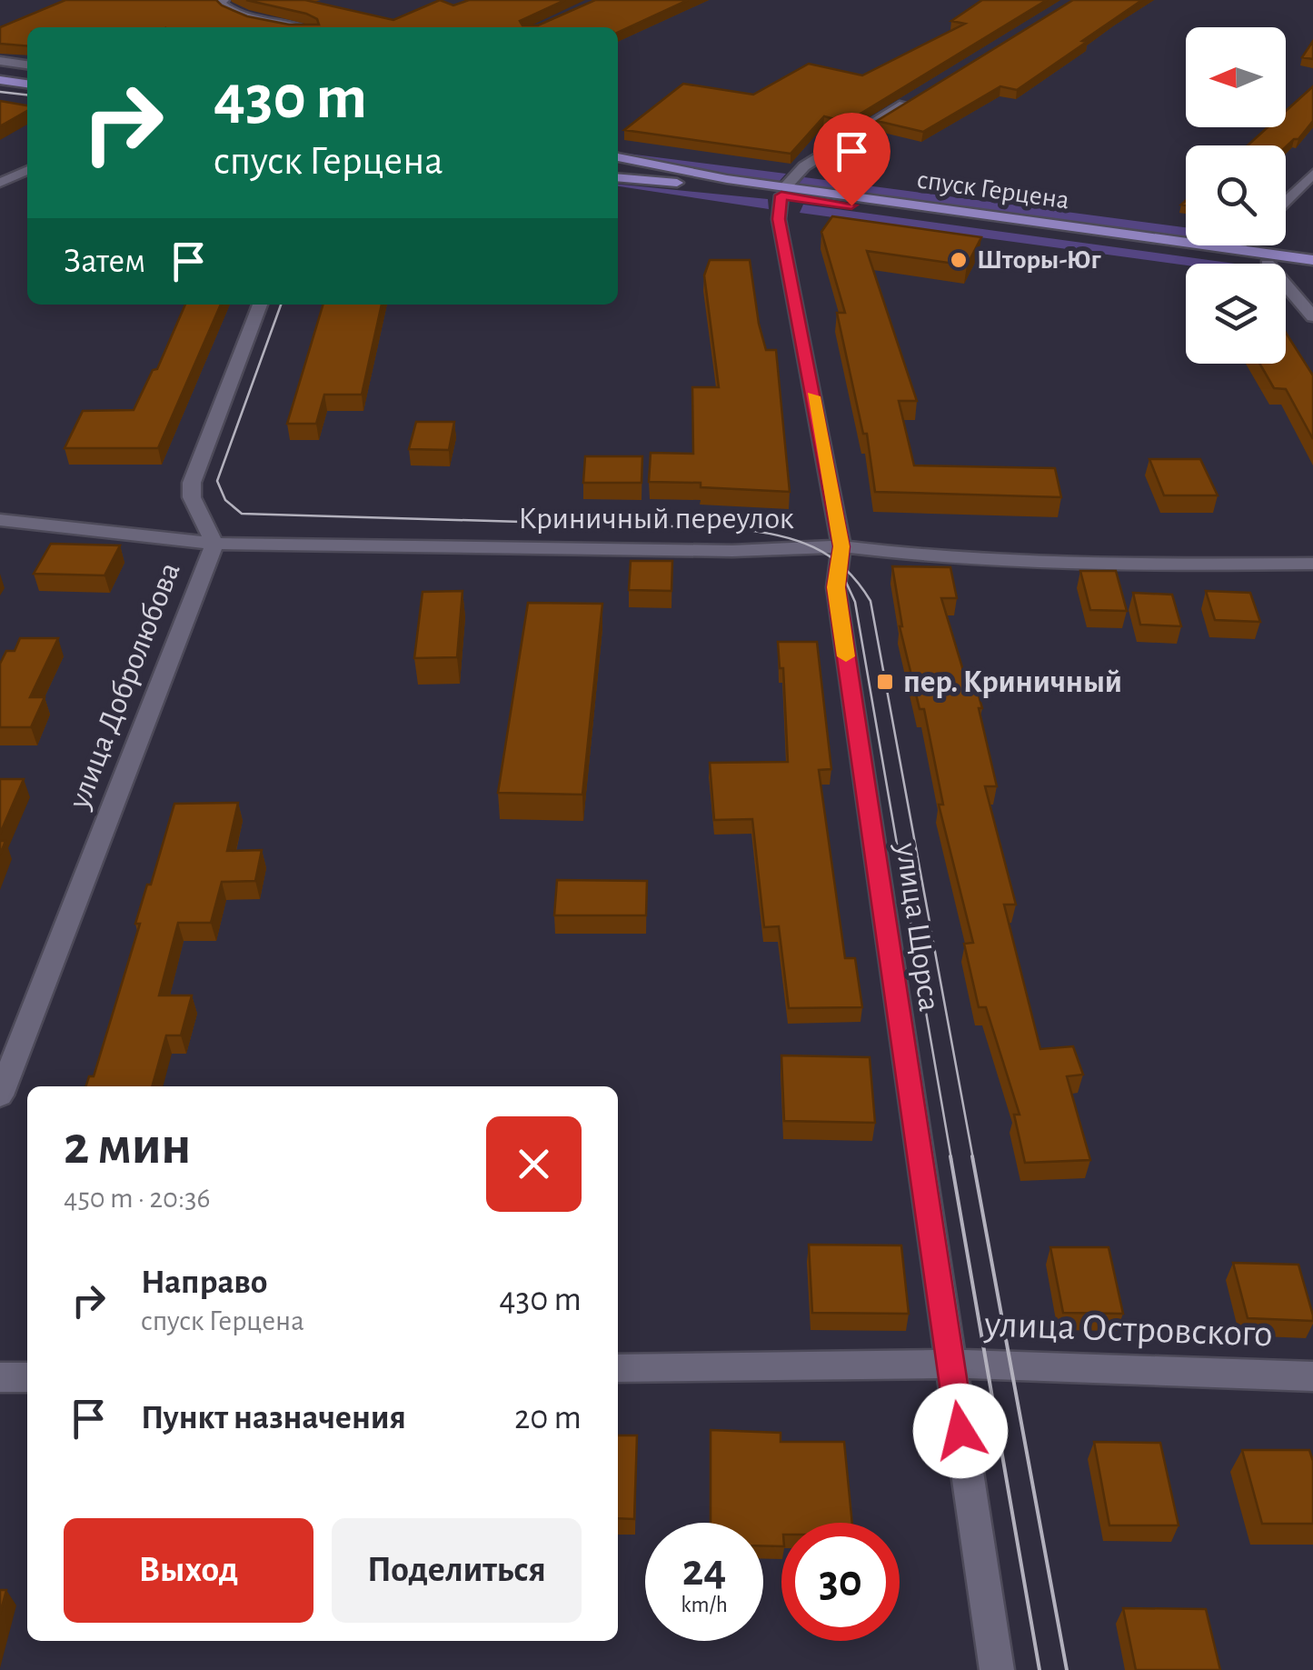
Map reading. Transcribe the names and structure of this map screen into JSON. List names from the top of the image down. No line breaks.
{"streets":{"main road":["спуск Герцена"],"street":["Криничный переулок","улица Добролюбова","улица Щорса","улица Островского"]},"crossings":[["спуск Герцена","улица Щорса"],["Криничный переулок","улица Добролюбова"],["Криничный переулок","улица Щорса"],["улица Щорса","улица Островского"]],"places":{"other":["Шторы-Юг"],"transit":["пер. Криничный"]},"north":"left","page":{"turn":["430 m","спуск Герцена"],"then":"Затем","heading":["2 мин","450 m · 20:36"],"list":[{"name":"Направо","note":"спуск Герцена","value":"430 m"},{"name":"Пункт назначения","value":"20 m"}],"buttons":["Выход","Поделиться"],"speed":"24 km/h","limit":"30"}}
